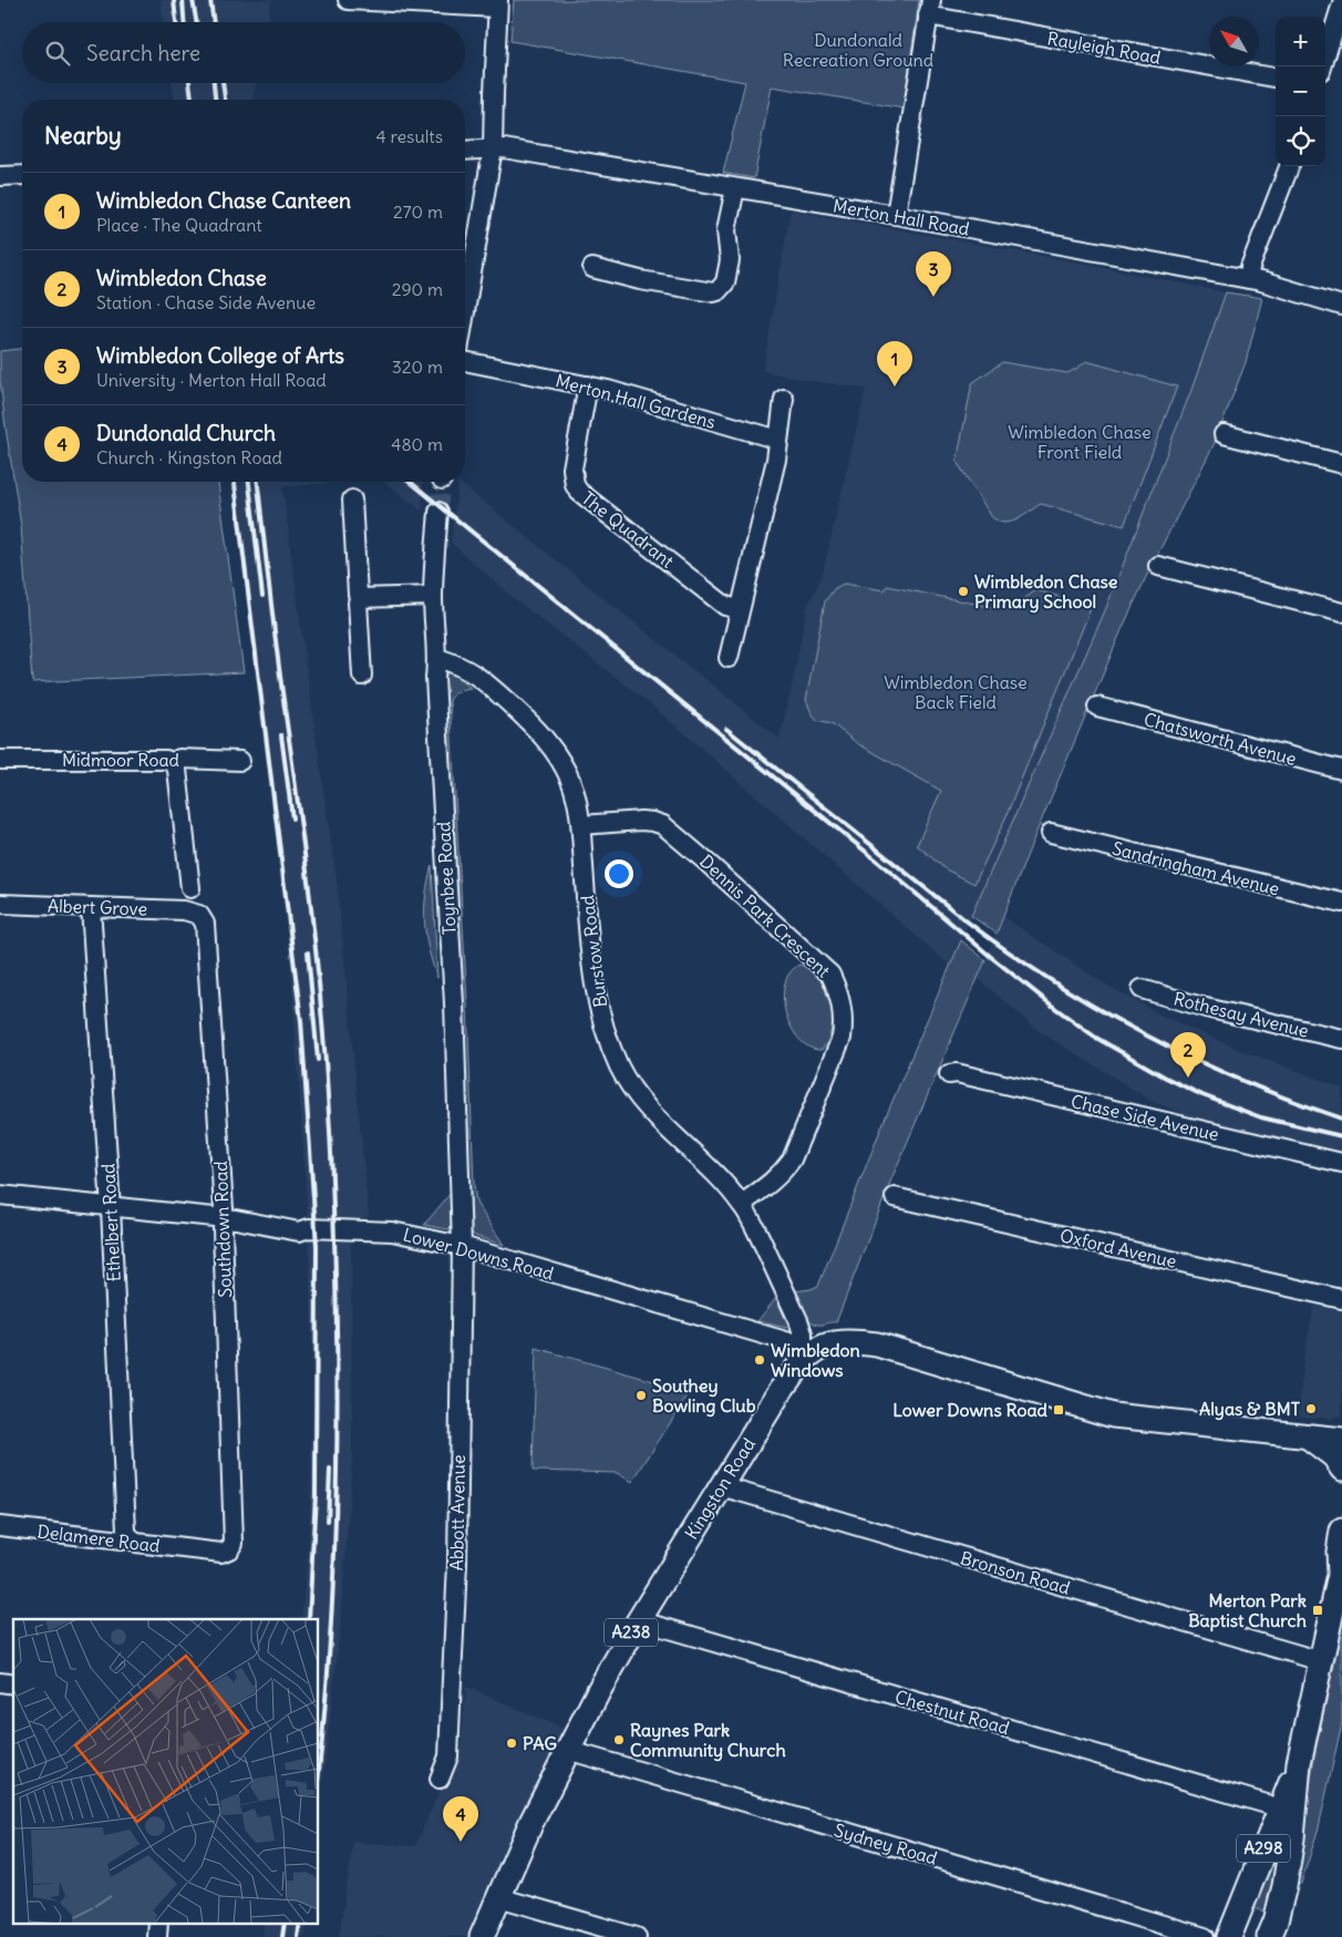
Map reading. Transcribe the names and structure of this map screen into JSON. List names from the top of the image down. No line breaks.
{"streets":{"main road":["Kingston Road","A238","A298"],"street":["Rayleigh Road","Merton Hall Road","Merton Hall Gardens","The Quadrant","Chatsworth Avenue","Midmoor Road","Sandringham Avenue","Toynbee Road","Albert Grove","Dennis Park Crescent","Burstow Road","Rothesay Avenue","Chase Side Avenue","Ethelbert Road","Southdown Road","Oxford Avenue","Lower Downs Road","Abbott Avenue","Delamere Road","Bronson Road","Chestnut Road","Sydney Road"]},"crossings":[["Merton Hall Gardens","The Quadrant"],["Toynbee Road","Burstow Road"],["Toynbee Road","Lower Downs Road"],["Toynbee Road","Abbott Avenue"],["Albert Grove","Ethelbert Road"],["Albert Grove","Southdown Road"],["Dennis Park Crescent","Burstow Road"],["Burstow Road","Lower Downs Road"],["Burstow Road","Kingston Road"],["Ethelbert Road","Lower Downs Road"],["Ethelbert Road","Delamere Road"],["Southdown Road","Lower Downs Road"],["Southdown Road","Delamere Road"],["Lower Downs Road","Kingston Road"],["Lower Downs Road","Abbott Avenue"],["Kingston Road","Bronson Road"],["Kingston Road","Chestnut Road"],["Kingston Road","Sydney Road"]],"parks":["Dundonald Recreation Ground","Wimbledon Chase Front Field","Wimbledon Chase Back Field"],"places":{"other":["Wimbledon Chase Primary School","Wimbledon Windows","Southey Bowling Club","Alyas & BMT","Raynes Park Community Church","PAG"],"transit":["Lower Downs Road","Merton Park Baptist Church"]},"north":"top left","page":{"map_buttons":["+","−"],"search":"Search here","heading":["Nearby","4 results"],"list":[{"mark":"1","name":"Wimbledon Chase Canteen","note":"Place · The Quadrant","value":"270 m"},{"mark":"2","name":"Wimbledon Chase","note":"Station · Chase Side Avenue","value":"290 m"},{"mark":"3","name":"Wimbledon College of Arts","note":"University · Merton Hall Road","value":"320 m"},{"mark":"4","name":"Dundonald Church","note":"Church · Kingston Road","value":"480 m"}],"pins":["3","1","2","4"]}}
